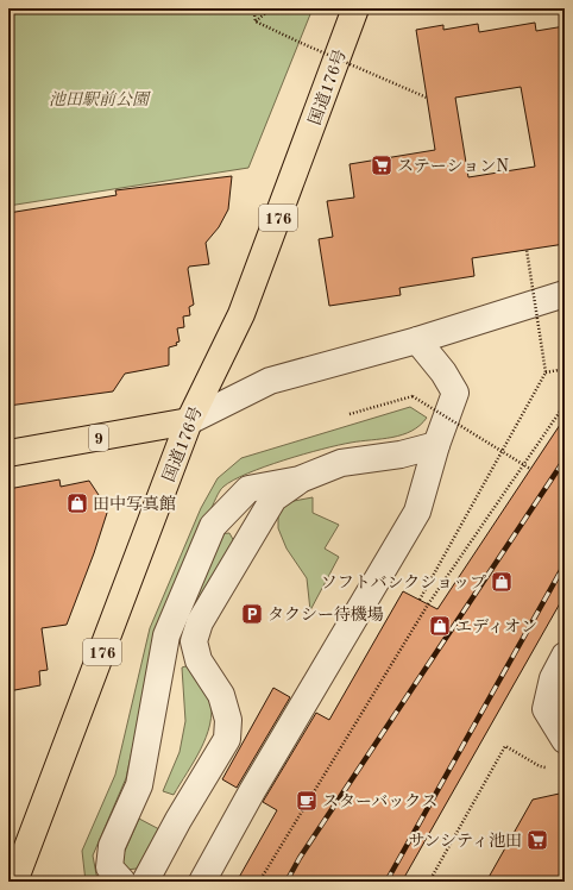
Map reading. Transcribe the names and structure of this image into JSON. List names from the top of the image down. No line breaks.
{"streets":{"main road":["国道176号","176","9"]},"crossings":[["国道176号","9"]],"parks":["池田駅前公園"],"places":{"supermarket":["ステーションN","サンシティ池田"],"shop":["田中写真館","ソフトバンクショップ","エディオン"],"parking":["タクシー待機場"],"cafe":["スターバックス"]}}
